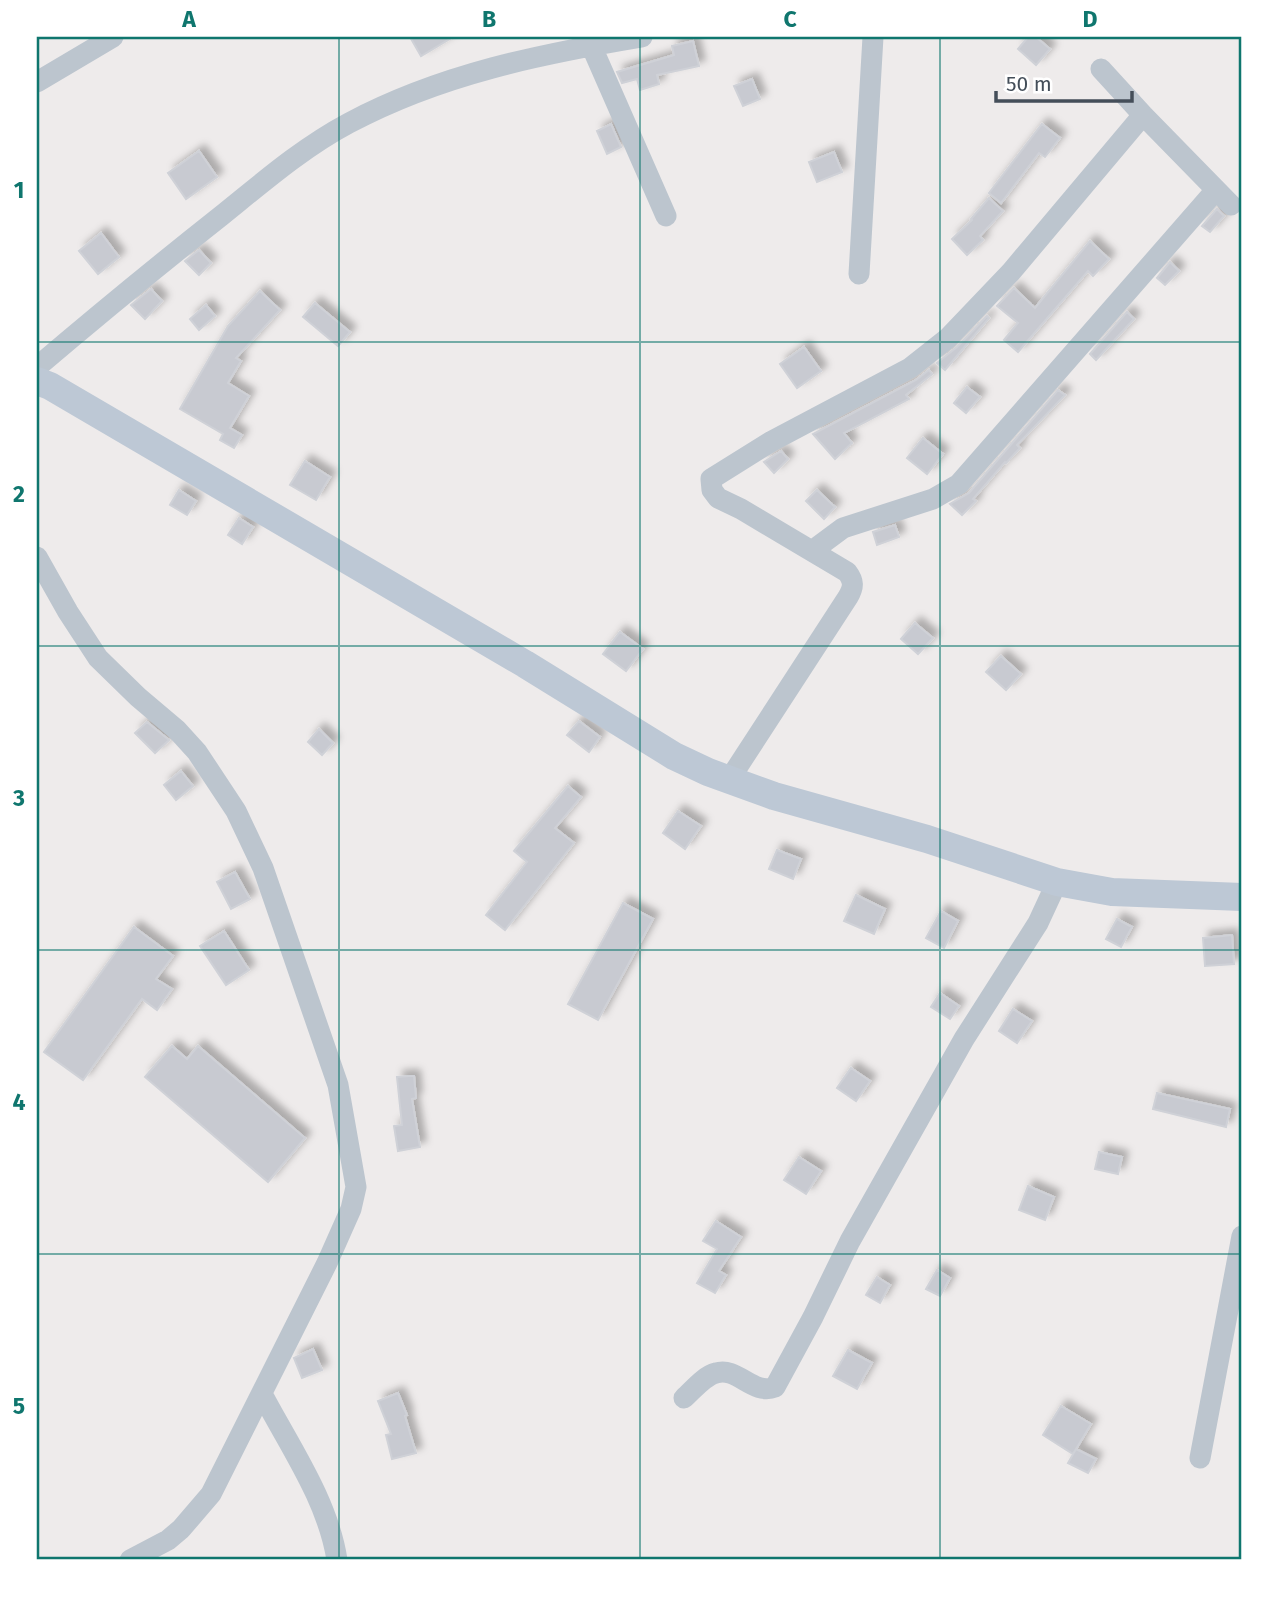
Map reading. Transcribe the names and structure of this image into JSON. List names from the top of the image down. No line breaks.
{"scale_bar":"50 m","grid":{"columns":["A","B","C","D"],"rows":["1","2","3","4","5"]}}
